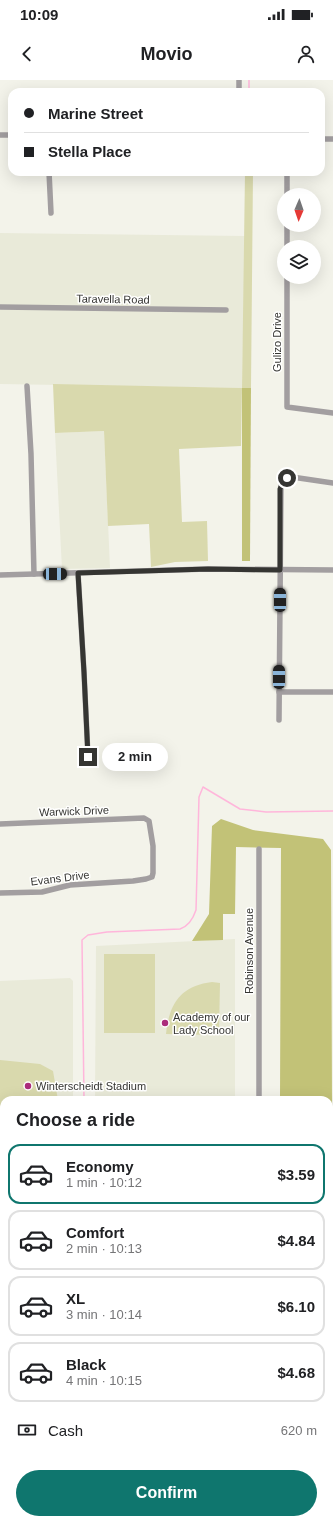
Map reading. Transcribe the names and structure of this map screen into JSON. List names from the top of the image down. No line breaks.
{"streets":{"street":["Taravella Road","Gulizo Drive","Warwick Drive","Evans Drive","Robinson Avenue"]},"crossings":[["Warwick Drive","Evans Drive"]],"places":["Academy of our Lady School","Winterscheidt Stadium"],"north":"bottom","page":{"status":"10:09","header":"Movio","banner":["Marine Street","Stella Place"],"bubble":"2 min","heading":"Choose a ride","list":[{"name":"Economy","note":"1 min · 10:12","value":"$3.59"},{"name":"Comfort","note":"2 min · 10:13","value":"$4.84"},{"name":"XL","note":"3 min · 10:14","value":"$6.10"},{"name":"Black","note":"4 min · 10:15","value":"$4.68"}],"pay":["Cash","620 m"],"buttons":"Confirm"}}
